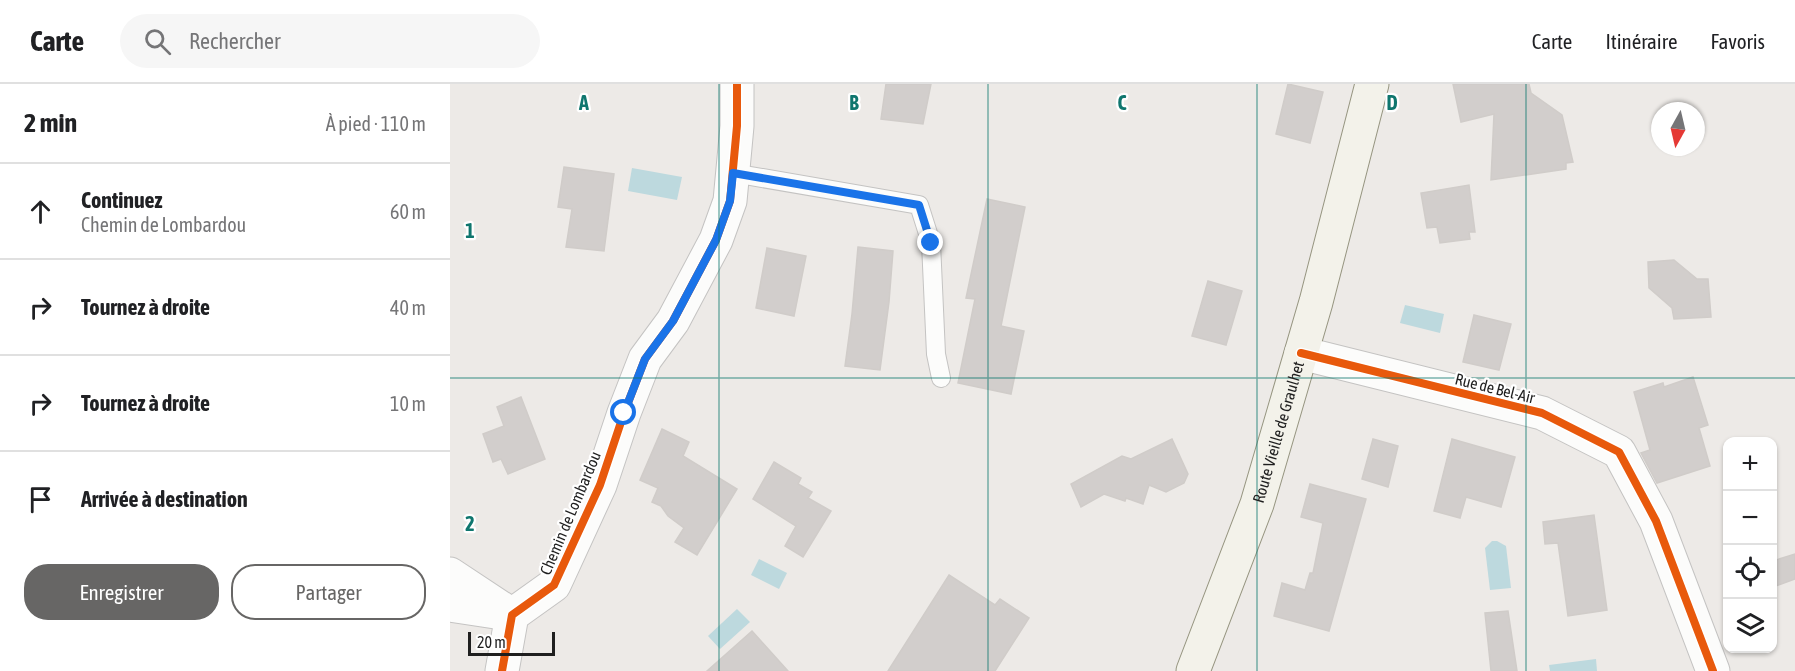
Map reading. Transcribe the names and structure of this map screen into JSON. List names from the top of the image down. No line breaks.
{"streets":{"main road":["Route Vieille de Graulhet"],"street":["Rue de Bel-Air","Chemin de Lombardou"]},"crossings":[["Rue de Bel-Air","Route Vieille de Graulhet"]],"scale_bar":"20 m","north":"bottom","page":{"header":"Carte","search":"Rechercher","nav":["Carte","Itinéraire","Favoris"],"heading":["2 min","À pied · 110 m"],"list":[["Continuez","Chemin de Lombardou","60 m"],["Tournez à droite","40 m"],["Tournez à droite","10 m"],"Arrivée à destination"],"map_buttons":["+","−"],"buttons":["Enregistrer","Partager"],"scale":"20 m"},"grid":{"columns":["A","B","C","D"],"rows":["1","2"]}}
